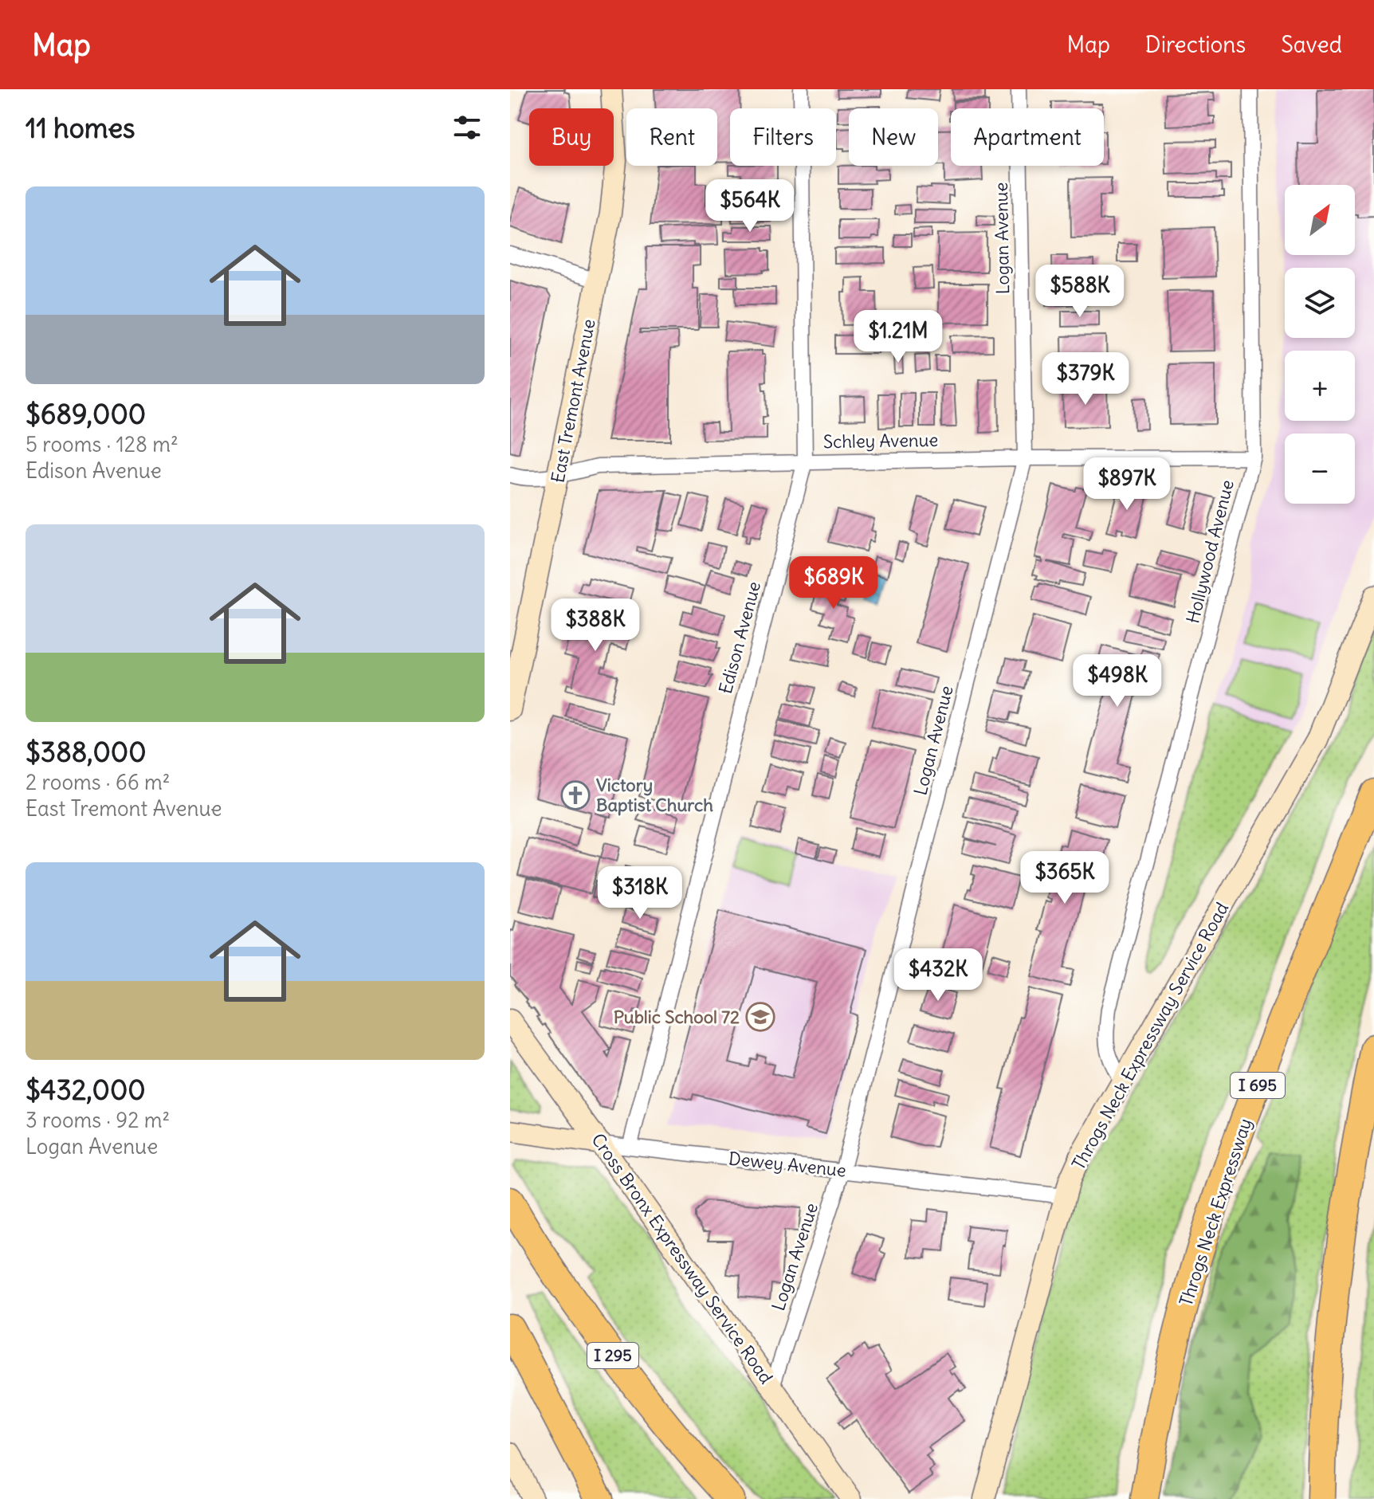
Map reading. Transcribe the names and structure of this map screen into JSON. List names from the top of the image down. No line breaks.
{"streets":{"highway":["I 695","Throgs Neck Expressway","I 295"],"street":["Logan Avenue","East Tremont Avenue","Schley Avenue","Hollywood Avenue","Edison Avenue","Throgs Neck Expressway Service Road","Dewey Avenue","Cross Bronx Expressway Service Road"]},"crossings":[["Logan Avenue","Schley Avenue"],["Logan Avenue","Dewey Avenue"],["Logan Avenue","Cross Bronx Expressway Service Road"],["East Tremont Avenue","Schley Avenue"],["Schley Avenue","Hollywood Avenue"],["Schley Avenue","Edison Avenue"],["Hollywood Avenue","Throgs Neck Expressway Service Road"],["Edison Avenue","Dewey Avenue"],["Throgs Neck Expressway Service Road","Dewey Avenue"],["Dewey Avenue","Cross Bronx Expressway Service Road"]],"places":{"church":["Victory Baptist Church"],"school or university":["Public School 72"]},"north":"top right","page":{"header":"Map","nav":["Map","Directions","Saved"],"heading":"11 homes","chip":["Buy","Rent","Filters","New","Apartment"],"list":[{"name":"$689,000","note":"5 rooms · 128 m² · Edison Avenue"},{"name":"$388,000","note":"2 rooms · 66 m² · East Tremont Avenue"},{"name":"$432,000","note":"3 rooms · 92 m² · Logan Avenue"}],"price":["$564K","$588K","$1.21M","$379K","$897K","$689K","$388K","$498K","$365K","$318K","$432K"],"map_buttons":["+","−"]}}
